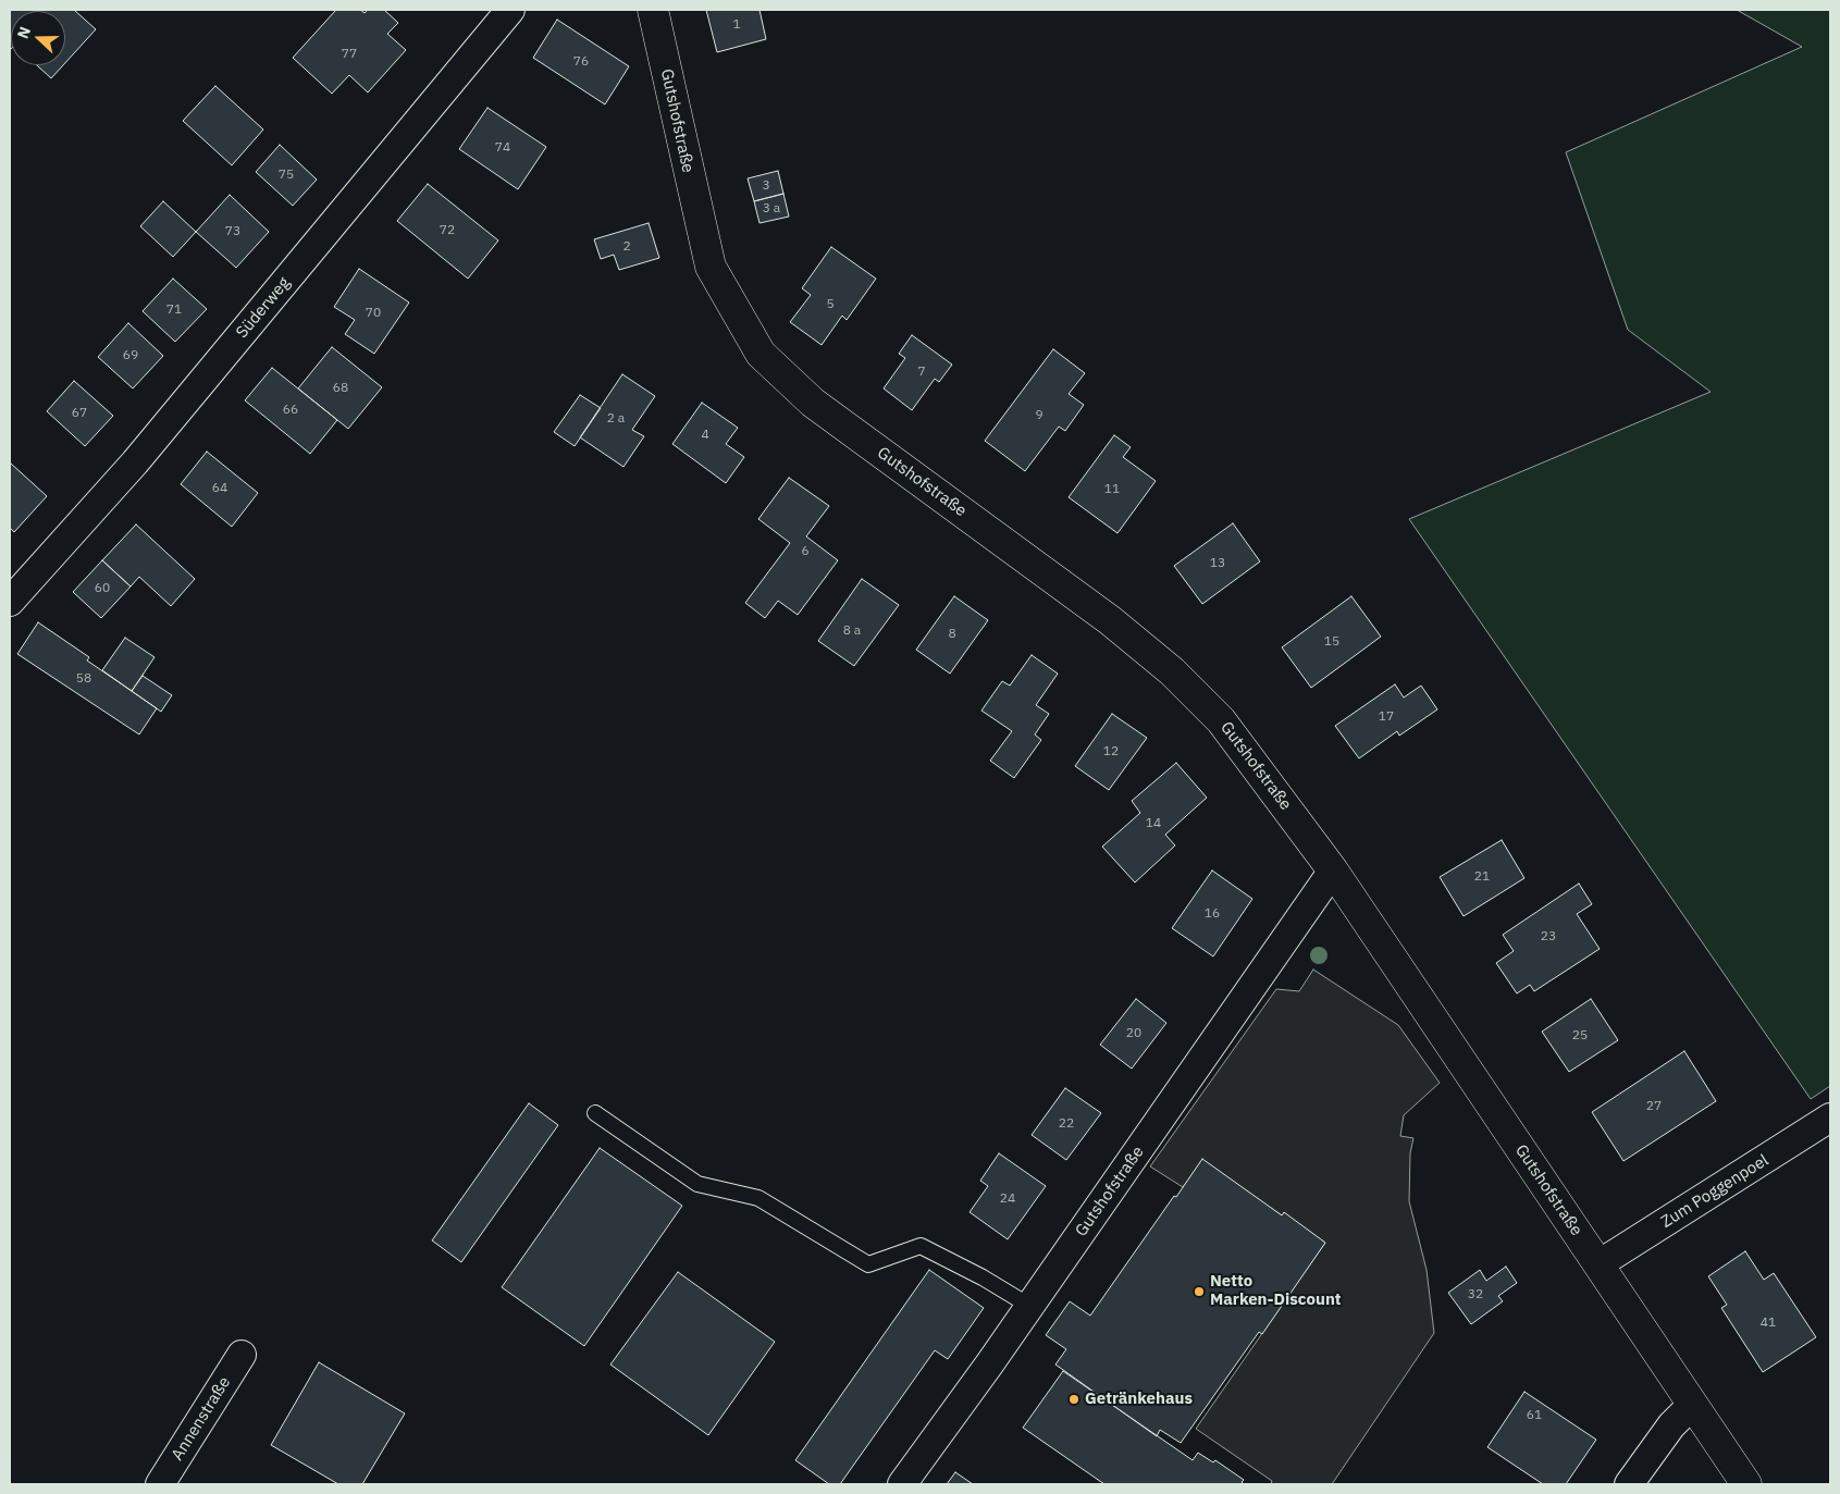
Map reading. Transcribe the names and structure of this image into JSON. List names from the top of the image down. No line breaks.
{"streets":{"street":["Gutshofstraße","Süderweg","Zum Poggenpoel","Annenstraße"]},"crossings":[["Gutshofstraße","Zum Poggenpoel"]],"places":["Netto Marken-Discount","Getränkehaus"],"house_numbers":["1","77","76","74","75","3","3 a","72","73","2","5","71","70","69","7","68","66","67","9","2 a","4","64","11","6","13","60","8 a","8","15","58","17","12","14","21","16","23","20","25","27","22","24","32","41","61"],"north":"left"}
